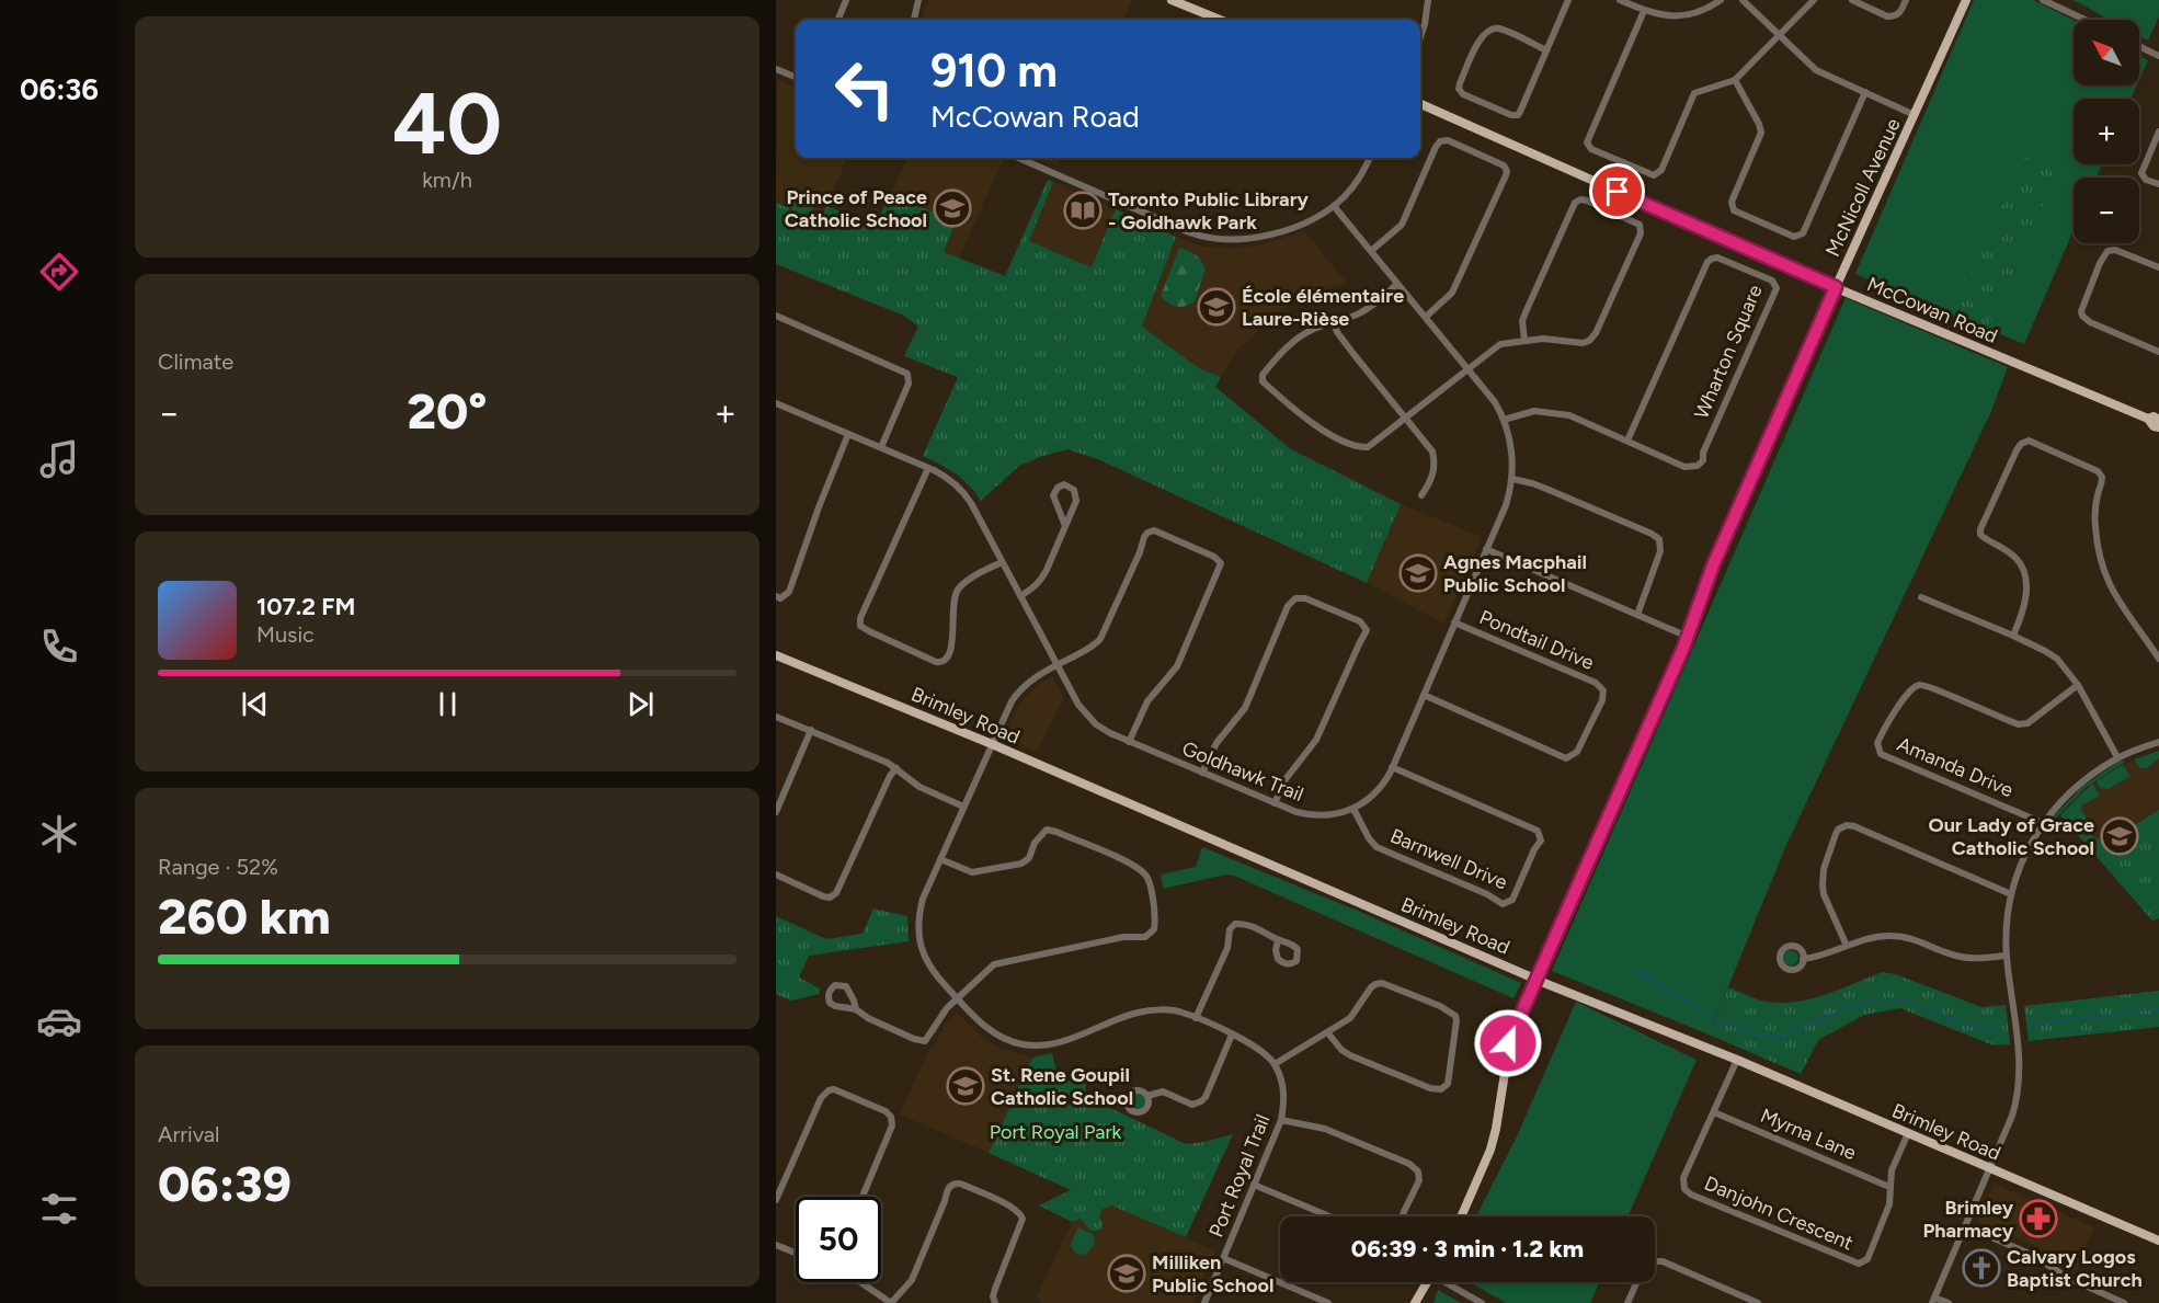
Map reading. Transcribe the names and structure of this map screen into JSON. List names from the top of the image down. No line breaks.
{"streets":{"main road":["McNicoll Avenue","McCowan Road","Brimley Road"],"street":["Wharton Square","Pondtail Drive","Amanda Drive","Goldhawk Trail","Barnwell Drive","Myrna Lane","Port Royal Trail","Danjohn Crescent"]},"crossings":[["McNicoll Avenue","McCowan Road"],["McNicoll Avenue","Brimley Road"],["Wharton Square","Goldhawk Trail"],["Pondtail Drive","Goldhawk Trail"],["Brimley Road","Danjohn Crescent"],["Goldhawk Trail","Barnwell Drive"],["Myrna Lane","Danjohn Crescent"]],"parks":["Port Royal Park"],"places":{"school or university":["Prince of Peace Catholic School","École élémentaire Laure-Rièse","Agnes Macphail Public School","Our Lady of Grace Catholic School","St. Rene Goupil Catholic School","Milliken Public School"],"library":["Toronto Public Library - Goldhawk Park"],"pharmacy":["Brimley Pharmacy"],"church":["Calvary Logos Baptist Church"]},"north":"top left","page":{"tabs":"06:36","tile":[["40","km/h"],"Climate",["Range · 52%","260 km"],["Arrival","06:39"]],"map_buttons":["+","−"],"turn":["910 m","McCowan Road"],"heat":["−","20°","+"],"song":["107.2 FM","Music"],"limit":"50","trip":"06:39 · 3 min · 1.2 km"}}
